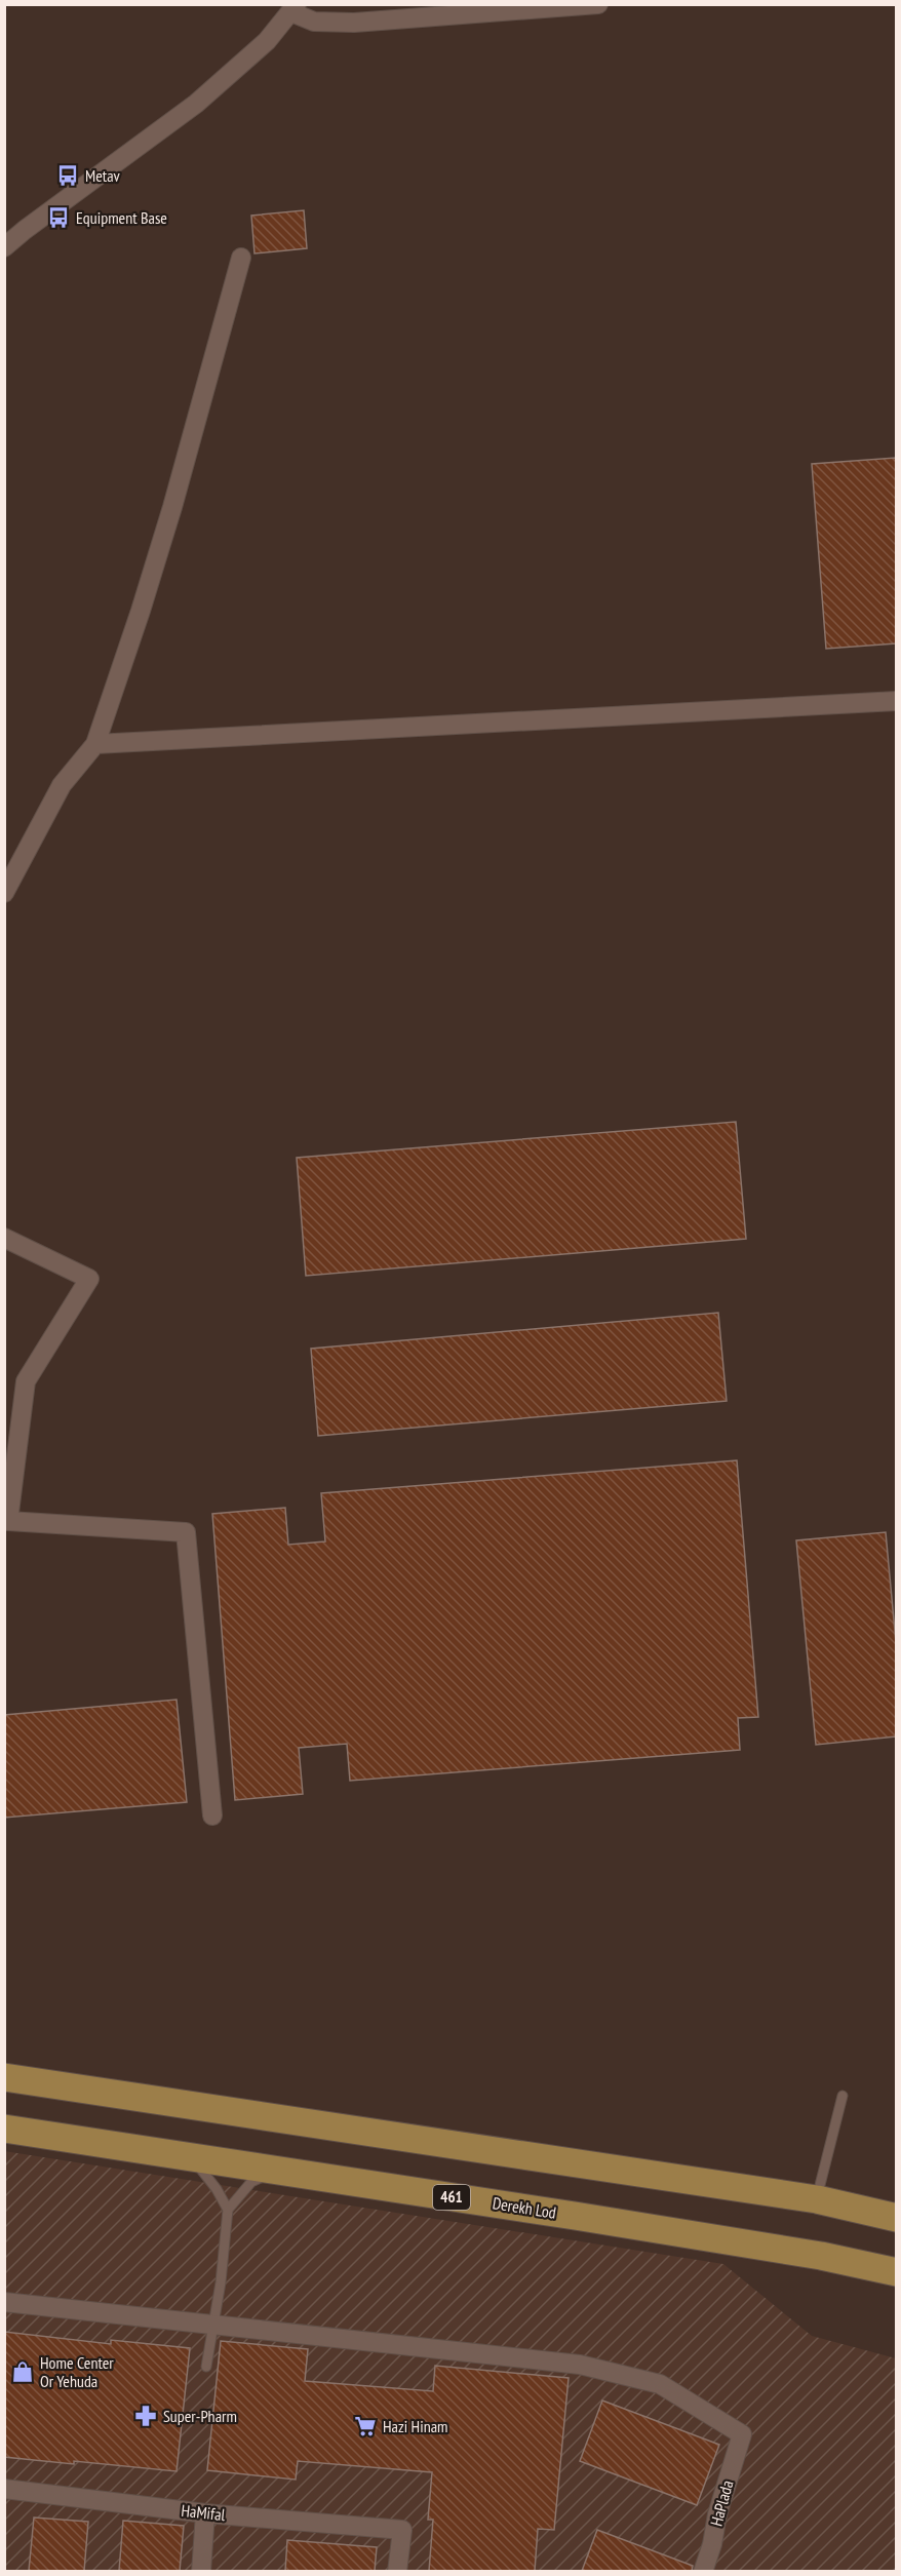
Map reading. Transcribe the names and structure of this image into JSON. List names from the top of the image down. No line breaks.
{"streets":{"main road":["461","Derekh Lod"],"street":["HaPlada","HaMifal"]},"places":{"bus stop":["Metav","Equipment Base"],"shop":["Home Center Or Yehuda"],"pharmacy":["Super-Pharm"],"supermarket":["Hazi Hinam"]}}
